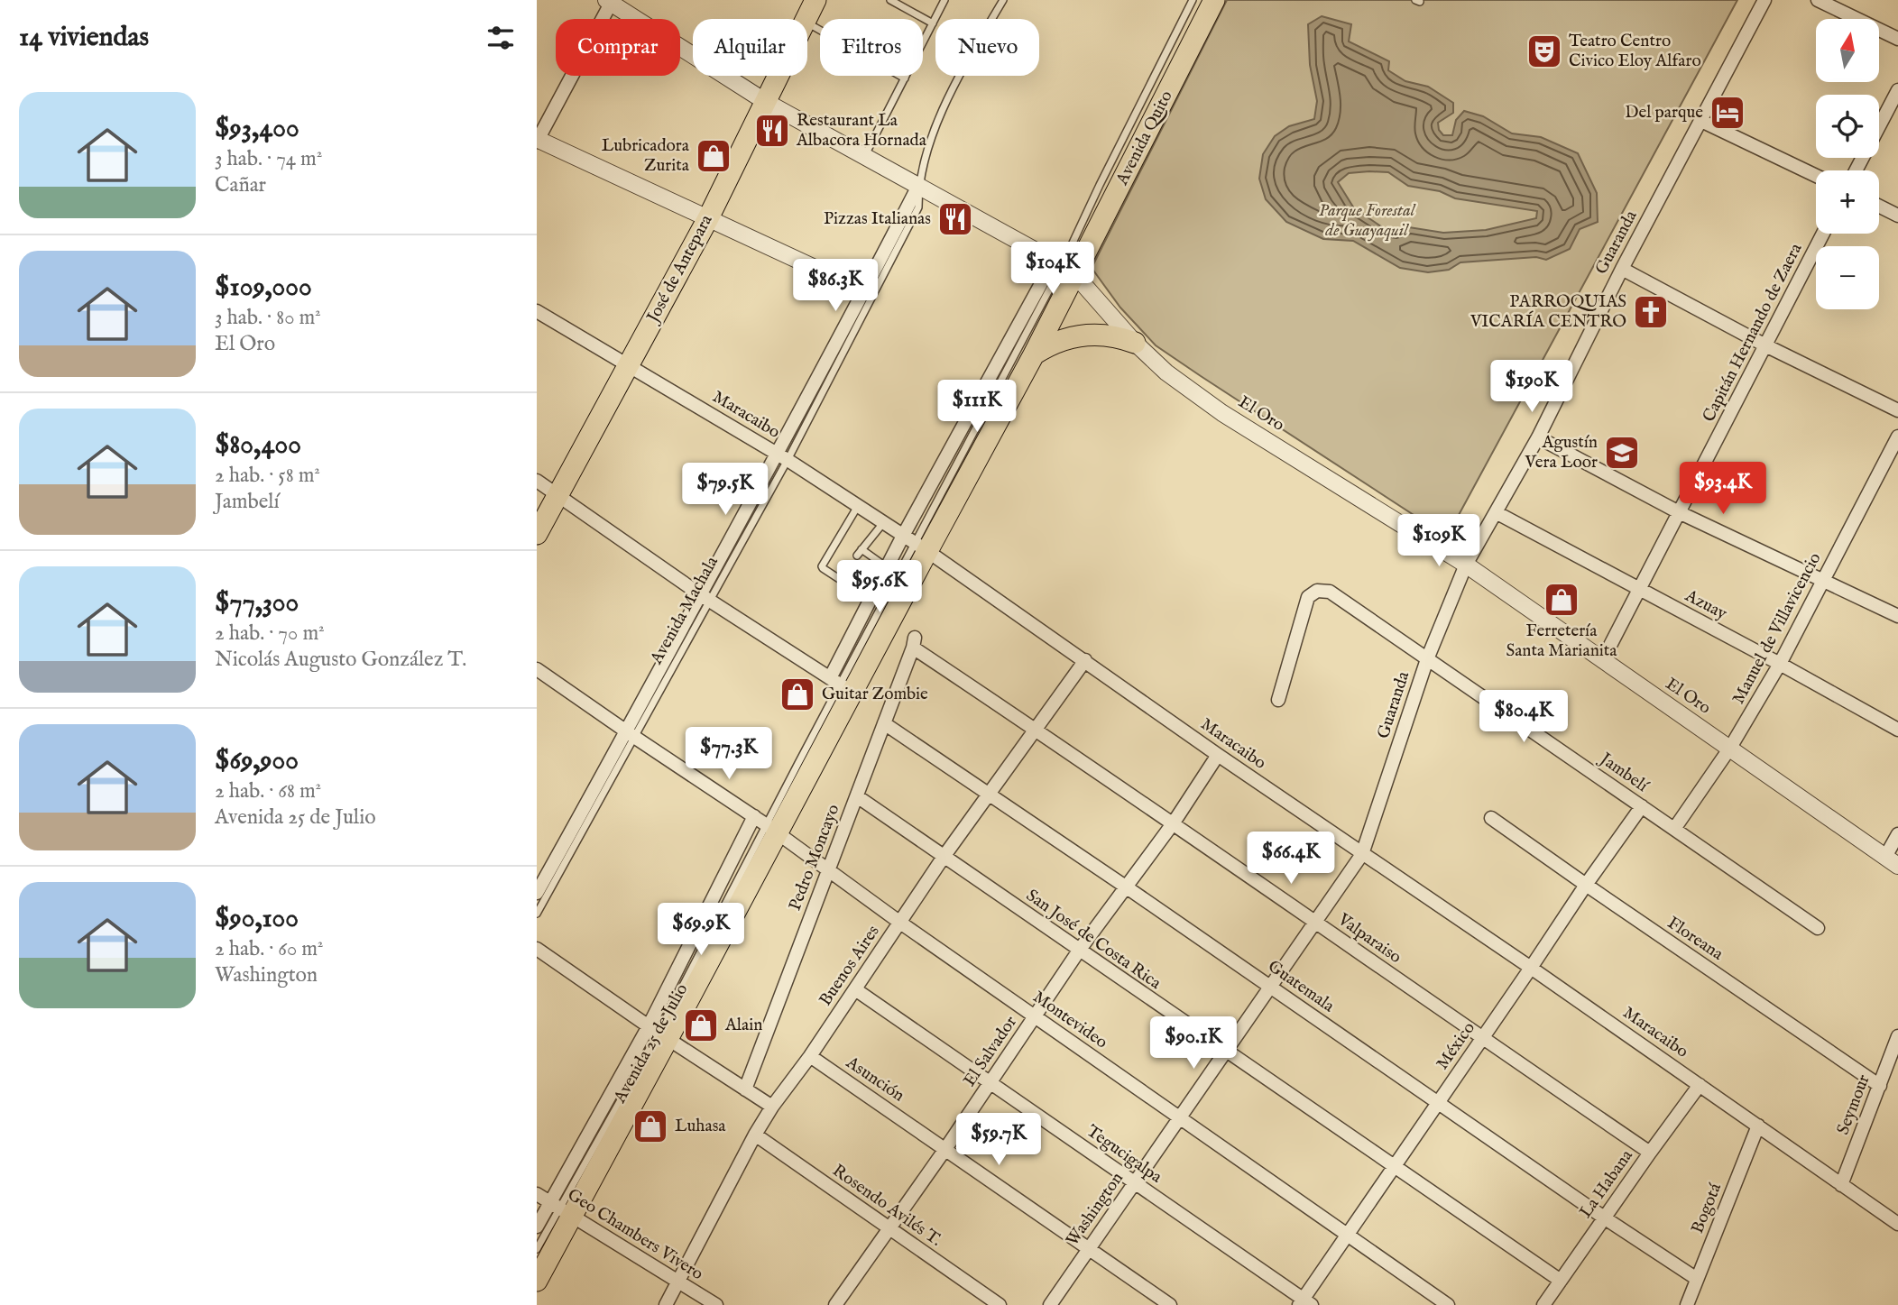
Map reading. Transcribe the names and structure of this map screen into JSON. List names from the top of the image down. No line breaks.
{"streets":{"main road":["Avenida Quito","José de Antepara","Avenida 25 de Julio"],"street":["Guaranda","Capitán Hernando de Zaera","El Oro","Maracaibo","Azuay","Avenida Machala","Manuel de Villavicencio","Jambelí","Pedro Moncayo","Valparaiso","Floreana","San José de Costa Rica","Buenos Aires","Guatemala","Montevideo","México","El Salvador","Asunción","Seymour","Tegucigalpa","La Habana","Rosendo Avilés T.","Bogotá","Washington","Geo Chambers Vivero"]},"crossings":[["Avenida Quito","El Oro"],["Avenida Quito","Avenida 25 de Julio"],["Guaranda","El Oro"],["Guaranda","Maracaibo"],["Guaranda","Azuay"],["Guaranda","Jambelí"],["Guaranda","Washington"],["José de Antepara","El Oro"],["José de Antepara","Maracaibo"],["Capitán Hernando de Zaera","El Oro"],["Capitán Hernando de Zaera","Azuay"],["El Oro","Avenida Machala"],["El Oro","Manuel de Villavicencio"],["El Oro","Avenida 25 de Julio"],["Maracaibo","Avenida Machala"],["Maracaibo","Buenos Aires"],["Maracaibo","Avenida 25 de Julio"],["Maracaibo","México"],["Maracaibo","El Salvador"],["Maracaibo","Seymour"],["Maracaibo","La Habana"],["Maracaibo","Bogotá"],["Maracaibo","Washington"],["Azuay","Manuel de Villavicencio"],["Avenida Machala","Montevideo"],["Manuel de Villavicencio","Jambelí"],["Jambelí","México"],["Pedro Moncayo","Valparaiso"],["Pedro Moncayo","San José de Costa Rica"],["Pedro Moncayo","Guatemala"],["Pedro Moncayo","Montevideo"],["Valparaiso","Buenos Aires"],["Valparaiso","México"],["Valparaiso","El Salvador"],["Valparaiso","La Habana"],["Valparaiso","Washington"],["Floreana","México"],["Floreana","Seymour"],["San José de Costa Rica","Buenos Aires"],["San José de Costa Rica","México"],["San José de Costa Rica","El Salvador"],["San José de Costa Rica","La Habana"],["San José de Costa Rica","Washington"],["Buenos Aires","Guatemala"],["Buenos Aires","Montevideo"],["Buenos Aires","Asunción"],["Buenos Aires","Tegucigalpa"],["Buenos Aires","Rosendo Avilés T."],["Buenos Aires","Geo Chambers Vivero"],["Guatemala","México"],["Guatemala","El Salvador"],["Guatemala","La Habana"],["Guatemala","Bogotá"],["Guatemala","Washington"],["Montevideo","Avenida 25 de Julio"],["Montevideo","México"],["Montevideo","El Salvador"],["Montevideo","Washington"],["Avenida 25 de Julio","Geo Chambers Vivero"],["México","Tegucigalpa"],["El Salvador","Asunción"],["El Salvador","Tegucigalpa"],["El Salvador","Rosendo Avilés T."],["Asunción","Washington"],["Tegucigalpa","Washington"]],"parks":["Parque Forestal de Guayaquil"],"places":{"theatre":["Teatro Centro Civico Eloy Alfaro"],"hotel":["Del parque"],"restaurant":["Restaurant La Albacora Hornada","Pizzas Italianas"],"shop":["Lubricadora Zurita","Ferretería Santa Marianita","Guitar Zombie","Alain","Luhasa"],"church":["PARROQUIAS VICARÍA CENTRO"],"school or university":["Agustín Vera Loor"]},"north":"top","page":{"heading":"14 viviendas","map_buttons":["+","−"],"chip":["Comprar","Alquilar","Filtros","Nuevo"],"list":[{"name":"$93,400","note":"3 hab. · 74 m² · Cañar"},{"name":"$109,000","note":"3 hab. · 80 m² · El Oro"},{"name":"$80,400","note":"2 hab. · 58 m² · Jambelí"},{"name":"$77,300","note":"2 hab. · 70 m² · Nicolás Augusto González T."},{"name":"$69,900","note":"2 hab. · 68 m² · Avenida 25 de Julio"},{"name":"$90,100","note":"2 hab. · 60 m² · Washington"}],"price":["$104K","$86.3K","$190K","$111K","$93.4K","$79.5K","$109K","$95.6K","$80.4K","$77.3K","$66.4K","$69.9K","$90.1K","$59.7K"]}}
